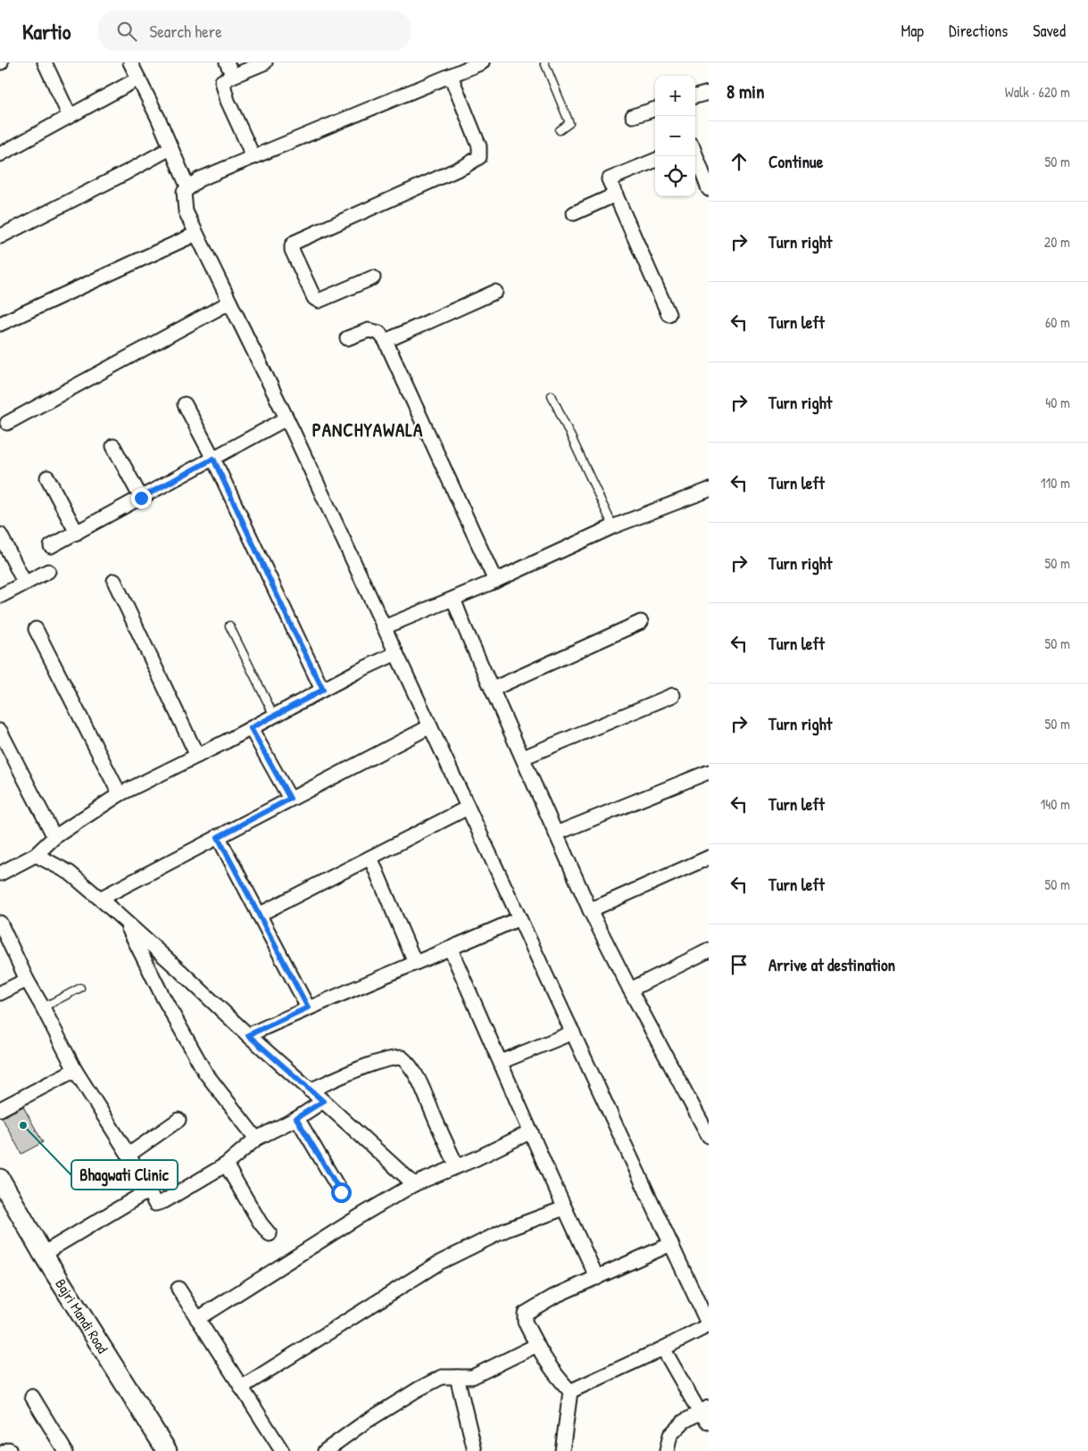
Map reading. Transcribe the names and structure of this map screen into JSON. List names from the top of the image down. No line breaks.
{"streets":{"street":["Bajri Mandi Road"]},"districts":["PANCHYAWALA"],"places":["Bhagwati Clinic"],"page":{"header":"Kartio","search":"Search here","nav":["Map","Directions","Saved"],"heading":["8 min","Walk · 620 m"],"map_buttons":["+","−"],"list":[["Continue","50 m"],["Turn right","20 m"],["Turn left","60 m"],["Turn right","40 m"],["Turn left","110 m"],["Turn right","50 m"],["Turn left","50 m"],["Turn right","50 m"],["Turn left","140 m"],["Turn left","50 m"],"Arrive at destination"]}}
